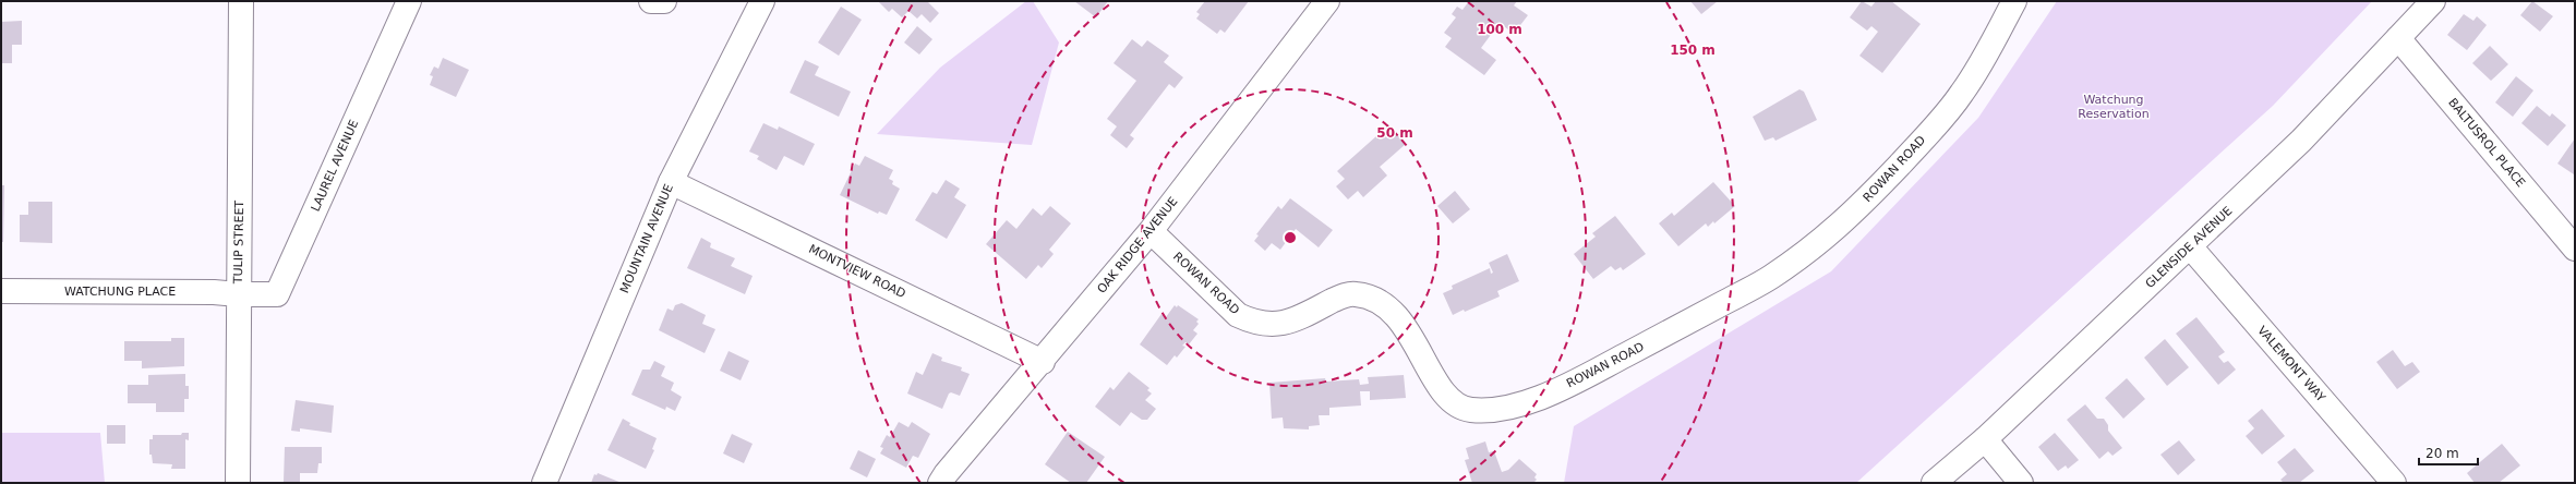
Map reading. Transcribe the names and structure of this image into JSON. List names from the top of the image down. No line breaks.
{"streets":{"street":["BALTUSROL PLACE","LAUREL AVENUE","ROWAN ROAD","MOUNTAIN AVENUE","TULIP STREET","OAK RIDGE AVENUE","GLENSIDE AVENUE","MONTVIEW ROAD","WATCHUNG PLACE","VALEMONT WAY"]},"crossings":[["BALTUSROL PLACE","GLENSIDE AVENUE"],["LAUREL AVENUE","TULIP STREET"],["LAUREL AVENUE","WATCHUNG PLACE"],["ROWAN ROAD","OAK RIDGE AVENUE"],["MOUNTAIN AVENUE","MONTVIEW ROAD"],["TULIP STREET","WATCHUNG PLACE"],["OAK RIDGE AVENUE","MONTVIEW ROAD"],["GLENSIDE AVENUE","VALEMONT WAY"]],"parks":["Watchung Reservation"],"scale_bar":"20 m","rings":["100 m","150 m","50 m"]}
